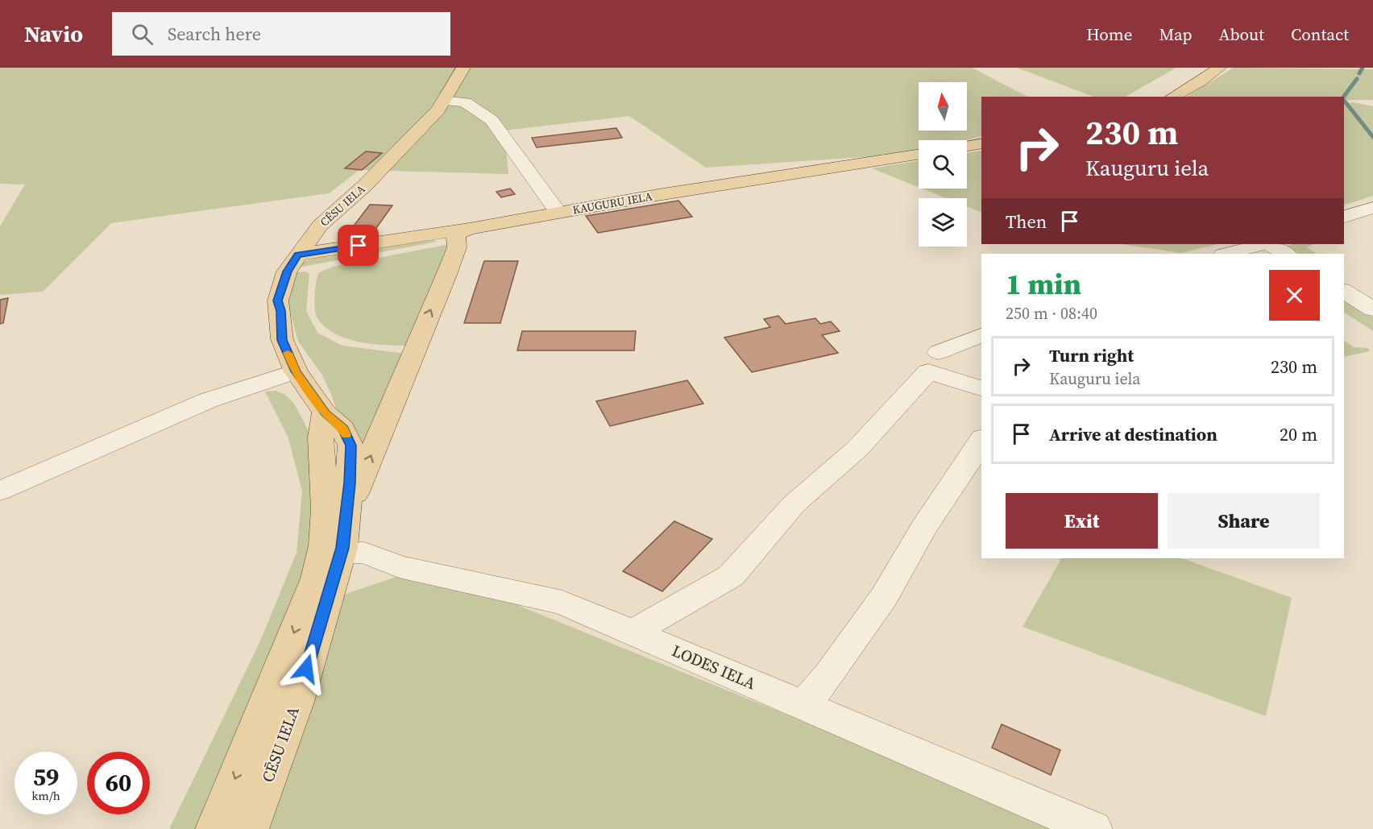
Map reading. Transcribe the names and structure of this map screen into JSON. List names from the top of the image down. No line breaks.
{"streets":{"main road":["KAUGURU IELA","CĒSU IELA"],"street":["LODES IELA"]},"crossings":[["KAUGURU IELA","CĒSU IELA"],["CĒSU IELA","LODES IELA"]],"north":"top","page":{"header":"Navio","search":"Search here","nav":["Home","Map","About","Contact"],"turn":["230 m","Kauguru iela"],"then":"Then","heading":["1 min","250 m · 08:40"],"list":[{"name":"Turn right","note":"Kauguru iela","value":"230 m"},{"name":"Arrive at destination","value":"20 m"}],"buttons":["Exit","Share"],"speed":"59 km/h","limit":"60"}}
